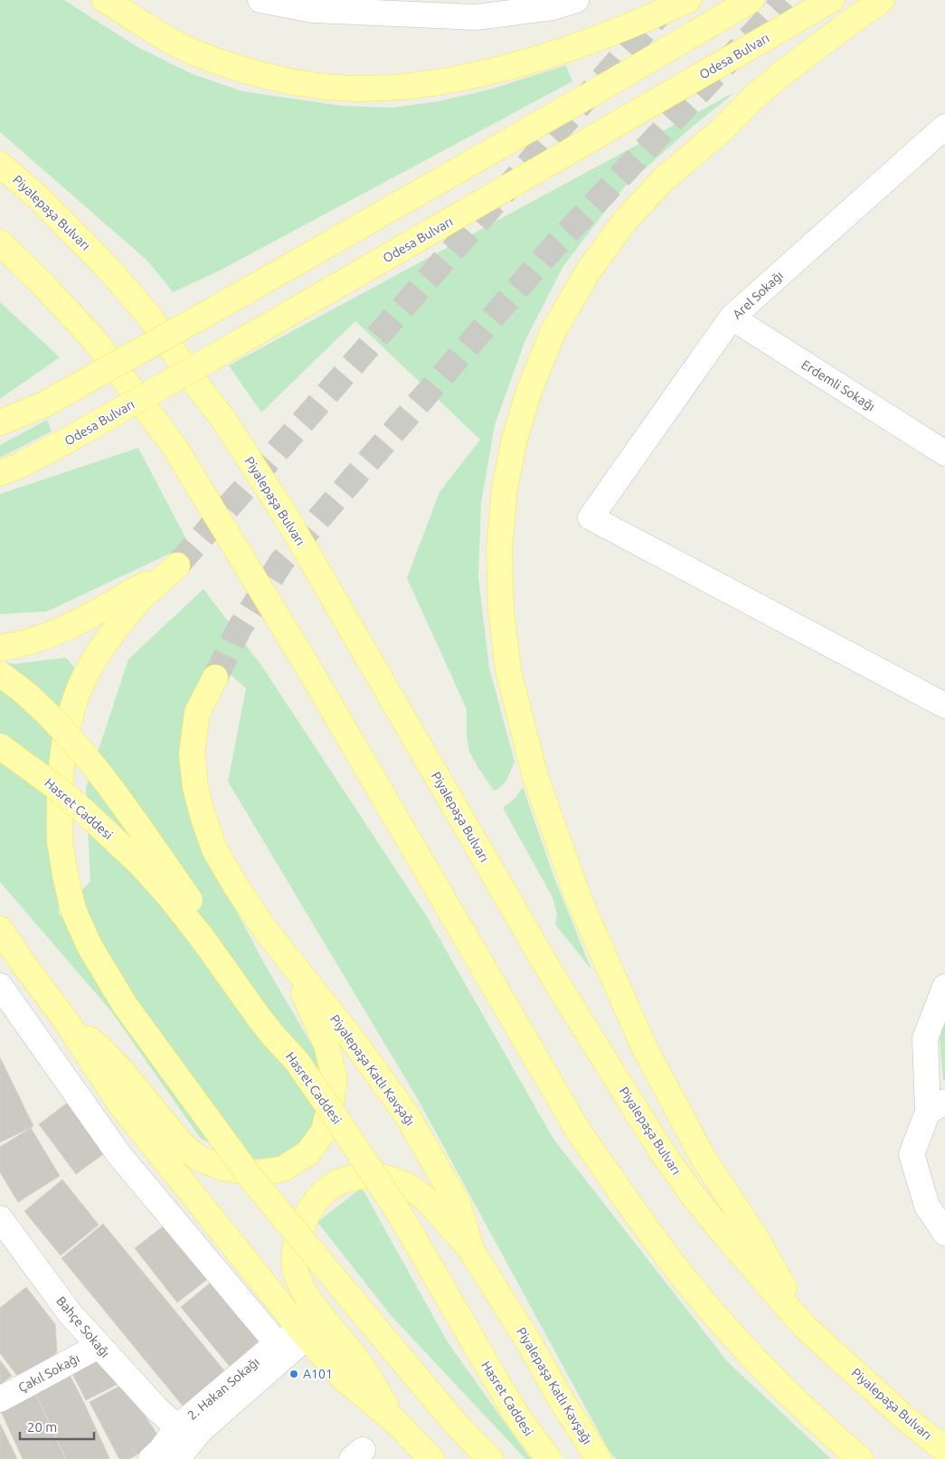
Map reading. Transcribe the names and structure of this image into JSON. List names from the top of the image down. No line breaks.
{"streets":{"main road":["Odesa Bulvarı","Piyalepaşa Bulvarı","Hasret Caddesi","Piyalepaşa Katlı Kavşağı"],"street":["Arel Sokağı","Erdemli Sokağı","Bahçe Sokağı","Çakıl Sokağı","2. Hakan Sokağı"]},"crossings":[["Arel Sokağı","Erdemli Sokağı"],["Bahçe Sokağı","Çakıl Sokağı"],["Bahçe Sokağı","2. Hakan Sokağı"]],"places":["A101"],"scale_bar":"20 m"}
